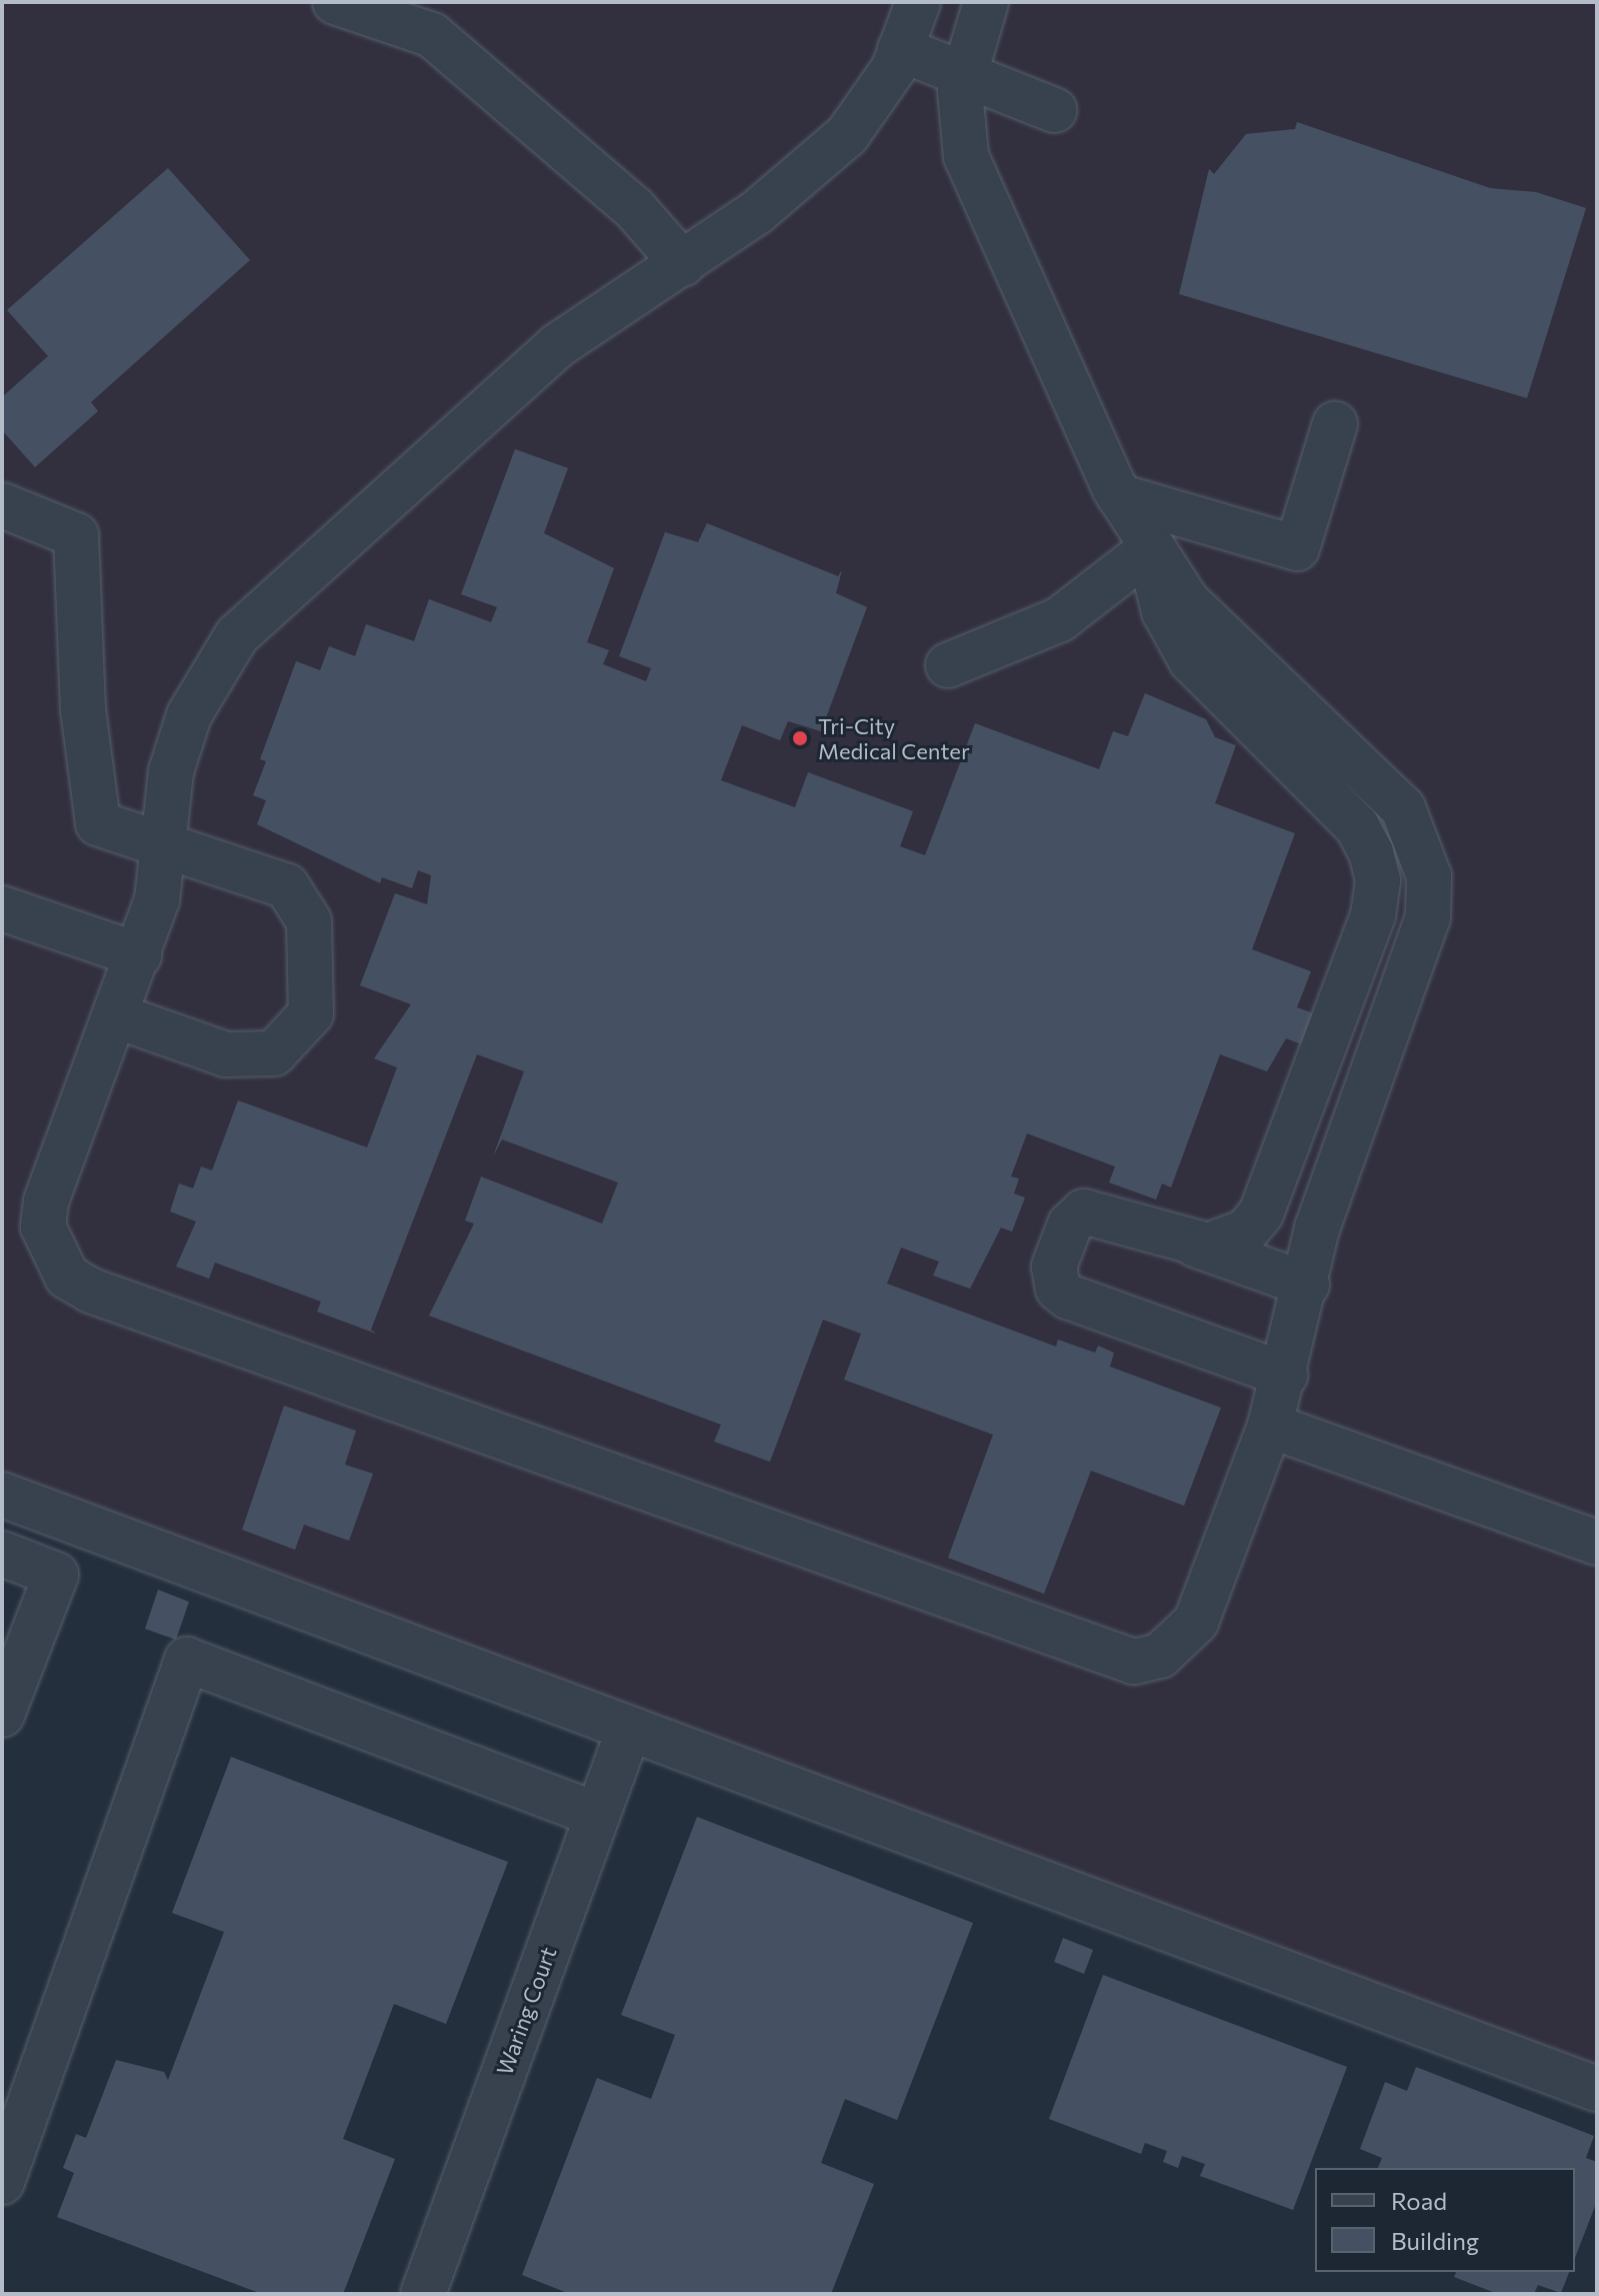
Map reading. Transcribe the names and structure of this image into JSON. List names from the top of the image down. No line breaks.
{"streets":{"street":["Waring Court"]},"places":["Tri-City Medical Center"],"legend":["Road","Building"]}
